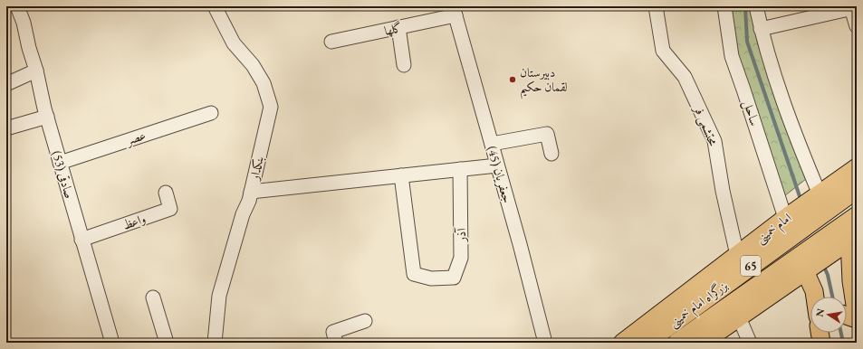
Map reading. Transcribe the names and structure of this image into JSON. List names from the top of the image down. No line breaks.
{"streets":{"highway":["65","بزرگراه امام خمینی"],"main road":["امام خمینی"],"street":["گلها","ساحل","محتشمی فر","عصر","بنکدار","صادقی (53)","جعفریان (45)","واعظ","آذر"]},"crossings":[["گلها","جعفریان (45)"],["ساحل","امام خمینی"],["محتشمی فر","امام خمینی"],["عصر","صادقی (53)"],["صادقی (53)","واعظ"]],"places":["دبیرستان لقمان حکیم"],"north":"left"}
